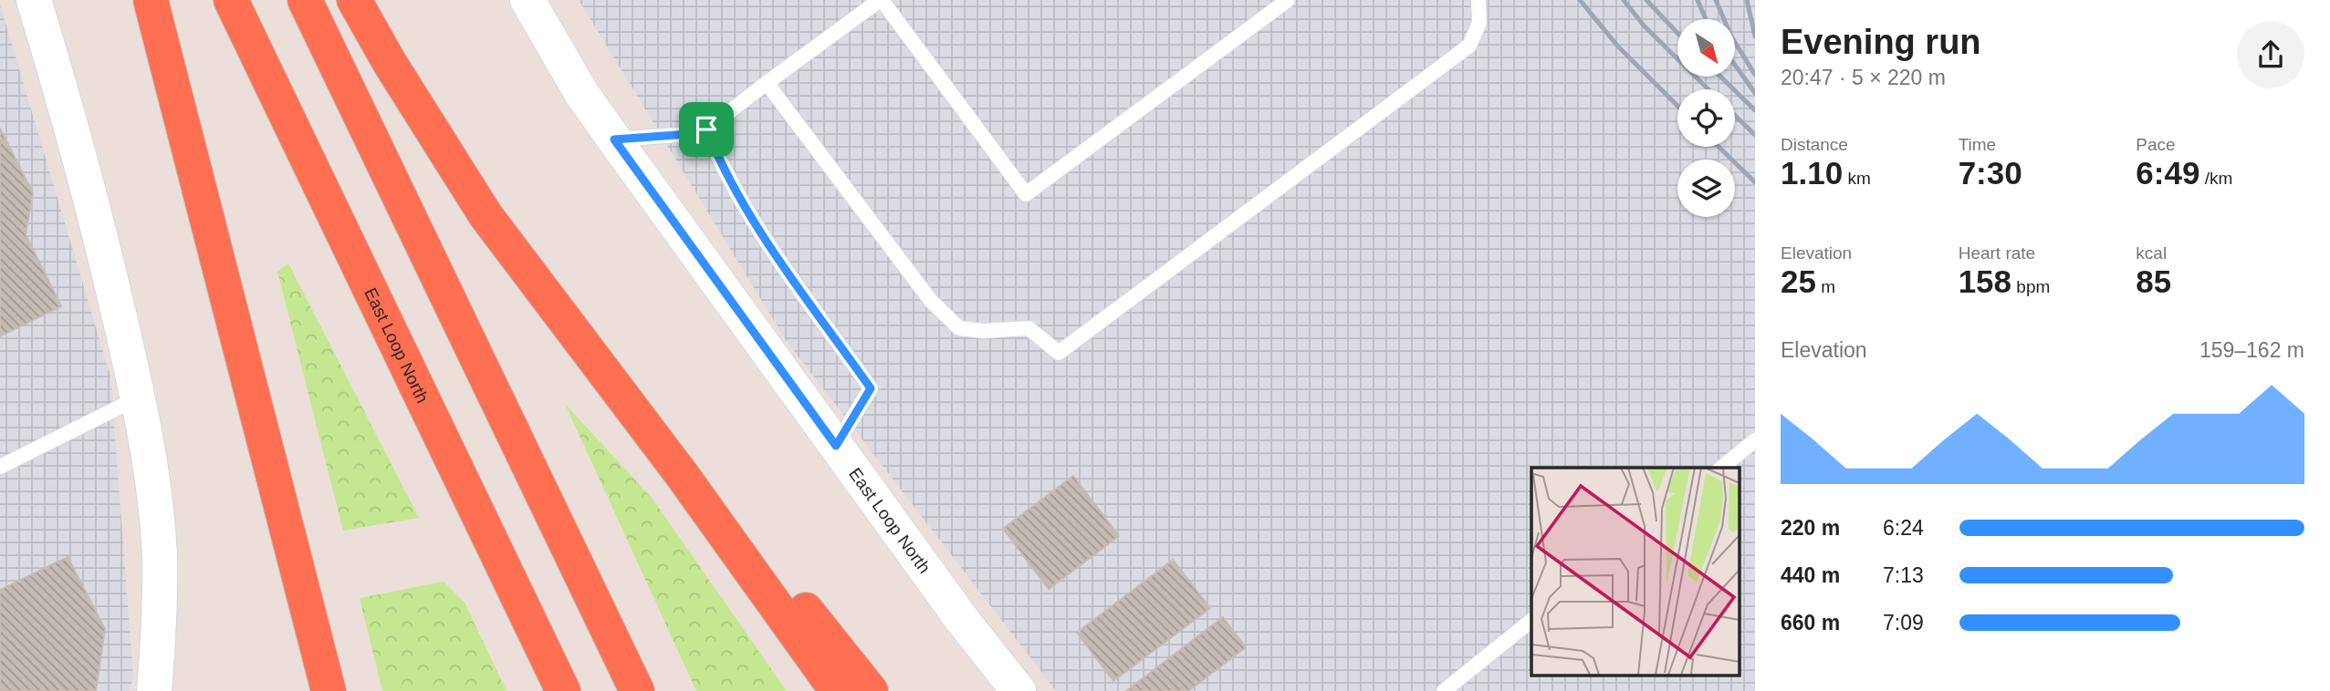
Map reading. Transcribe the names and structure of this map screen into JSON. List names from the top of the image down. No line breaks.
{"streets":{"highway":["East Loop North"]},"north":"bottom right","page":{"heading":["Evening run","20:47 · 5 × 220 m"],"stats":[["Distance","1.10 km"],["Time","7:30"],["Pace","6:49 /km"],["Elevation","25 m"],["Heart rate","158 bpm"],["kcal","85"]],"chart":["Elevation","159–162 m"],"list":[{"name":"220 m","note":"6:24"},{"name":"440 m","note":"7:13"},{"name":"660 m","note":"7:09"}]}}
